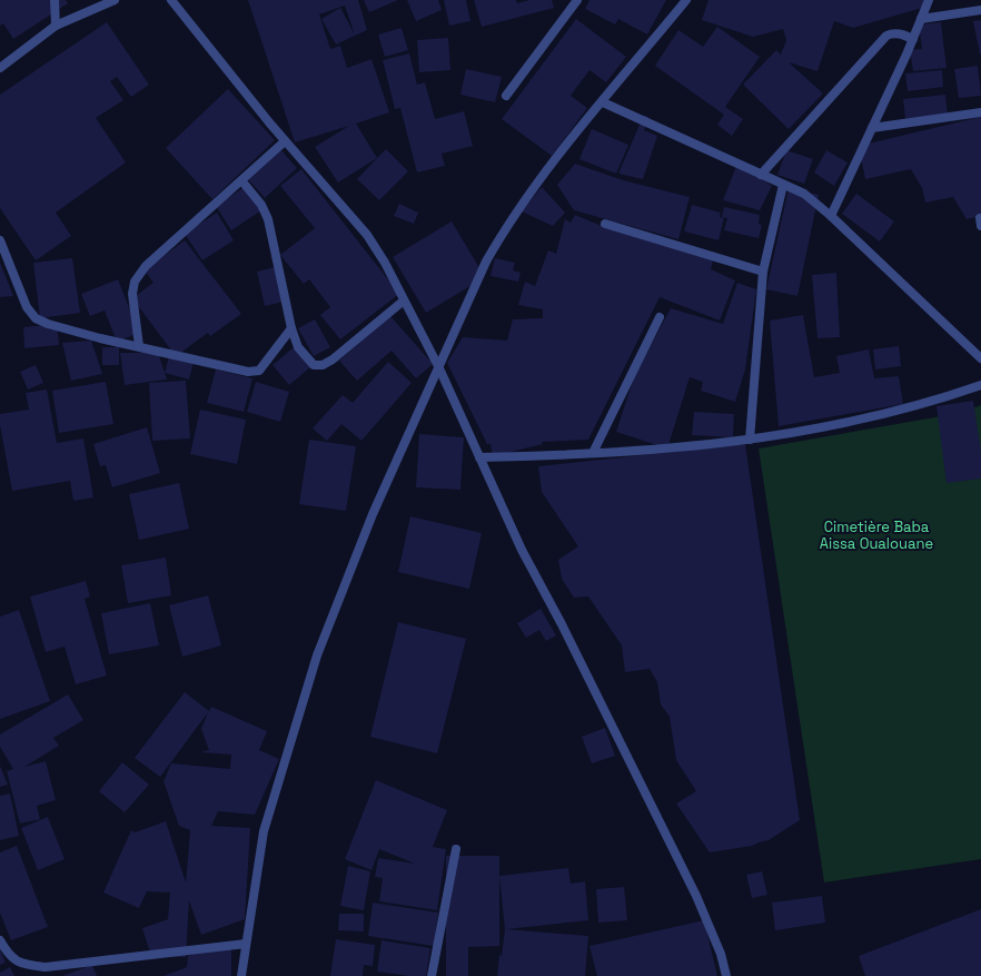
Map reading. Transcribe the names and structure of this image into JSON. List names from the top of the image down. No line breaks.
{"parks":["Cimetière Baba Aissa Oualouane"]}
